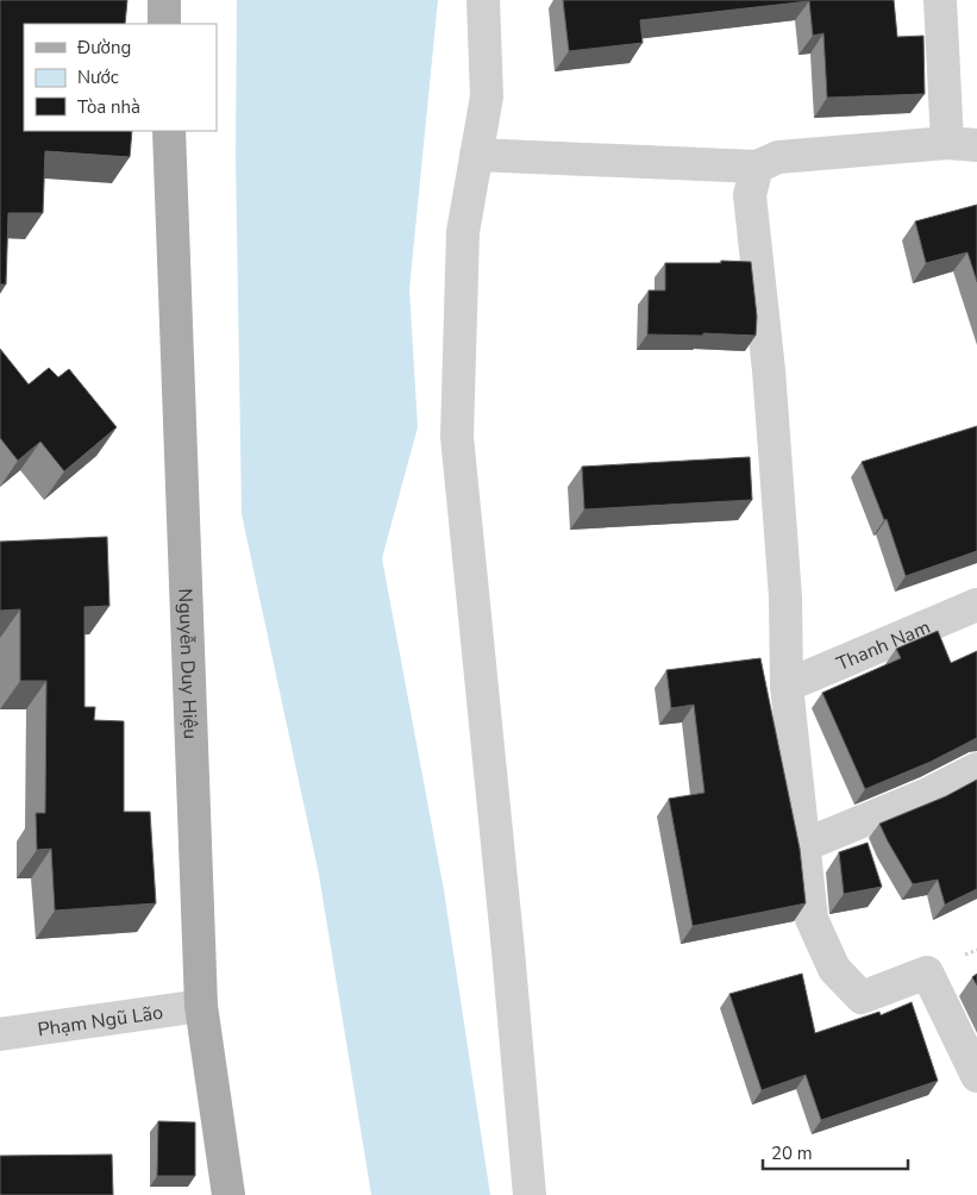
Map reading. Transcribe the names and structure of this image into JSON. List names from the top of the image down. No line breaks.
{"streets":{"main road":["Nguyễn Duy Hiệu"],"street":["Thanh Nam","Phạm Ngũ Lão"]},"crossings":[["Nguyễn Duy Hiệu","Phạm Ngũ Lão"]],"legend":["Đường","Nước","Tòa nhà"],"scale_bar":"20 m"}
